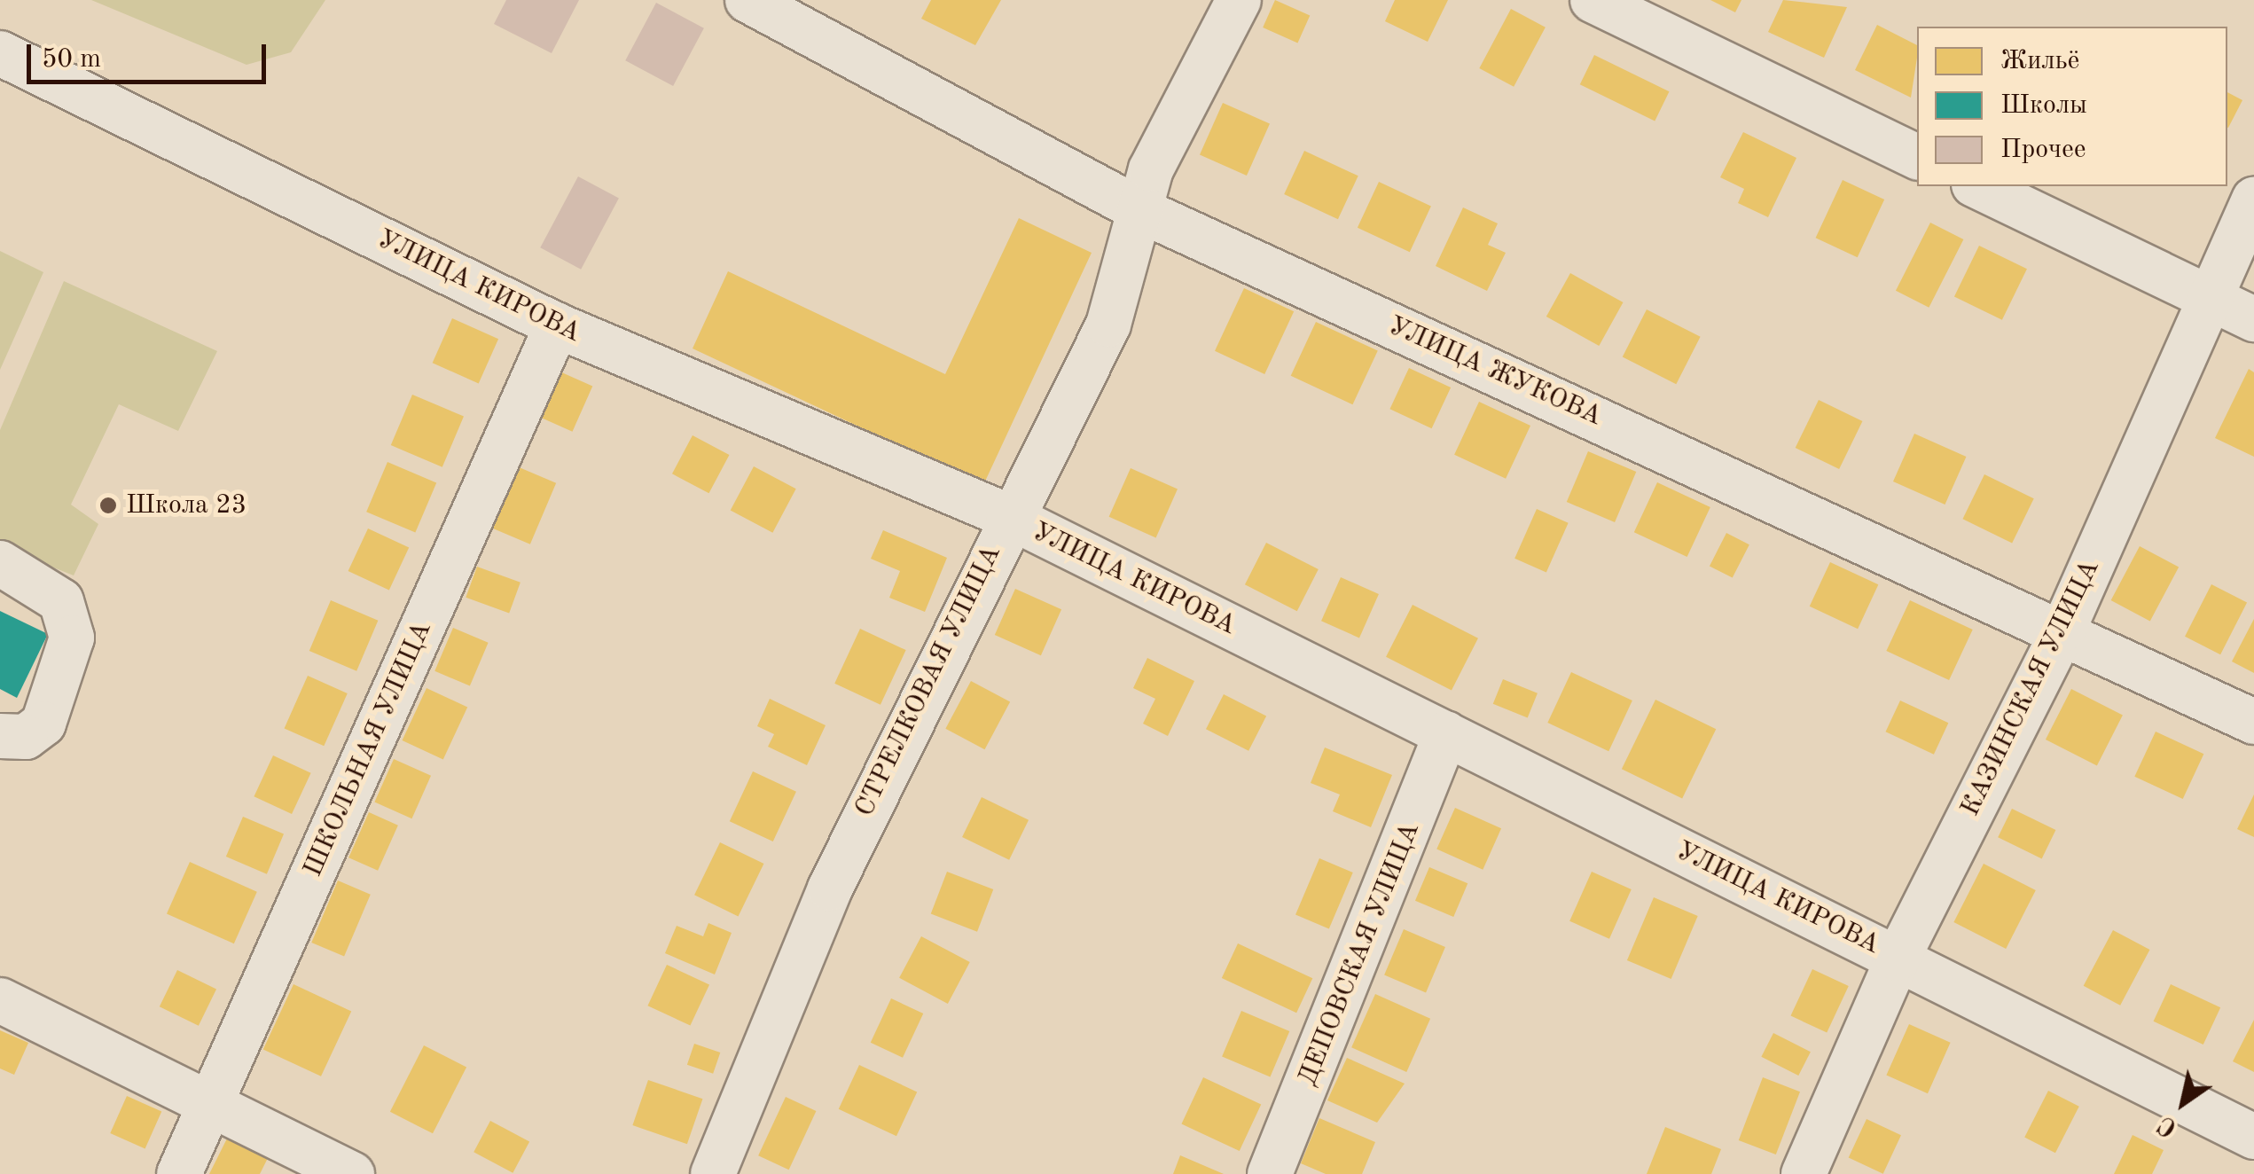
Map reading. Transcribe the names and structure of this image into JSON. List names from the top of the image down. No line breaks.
{"streets":{"street":["УЛИЦА КИРОВА","УЛИЦА ЖУКОВА","СТРЕЛКОВАЯ УЛИЦА","КАЗИНСКАЯ УЛИЦА","ШКОЛЬНАЯ УЛИЦА","ДЕПОВСКАЯ УЛИЦА"]},"crossings":[["УЛИЦА КИРОВА","СТРЕЛКОВАЯ УЛИЦА"],["УЛИЦА КИРОВА","КАЗИНСКАЯ УЛИЦА"],["УЛИЦА КИРОВА","ШКОЛЬНАЯ УЛИЦА"],["УЛИЦА КИРОВА","ДЕПОВСКАЯ УЛИЦА"],["УЛИЦА ЖУКОВА","СТРЕЛКОВАЯ УЛИЦА"],["УЛИЦА ЖУКОВА","КАЗИНСКАЯ УЛИЦА"]],"places":["Школа 23"],"legend":["Жильё","Школы","Прочее"],"scale_bar":"50 m","north":"bottom left"}
